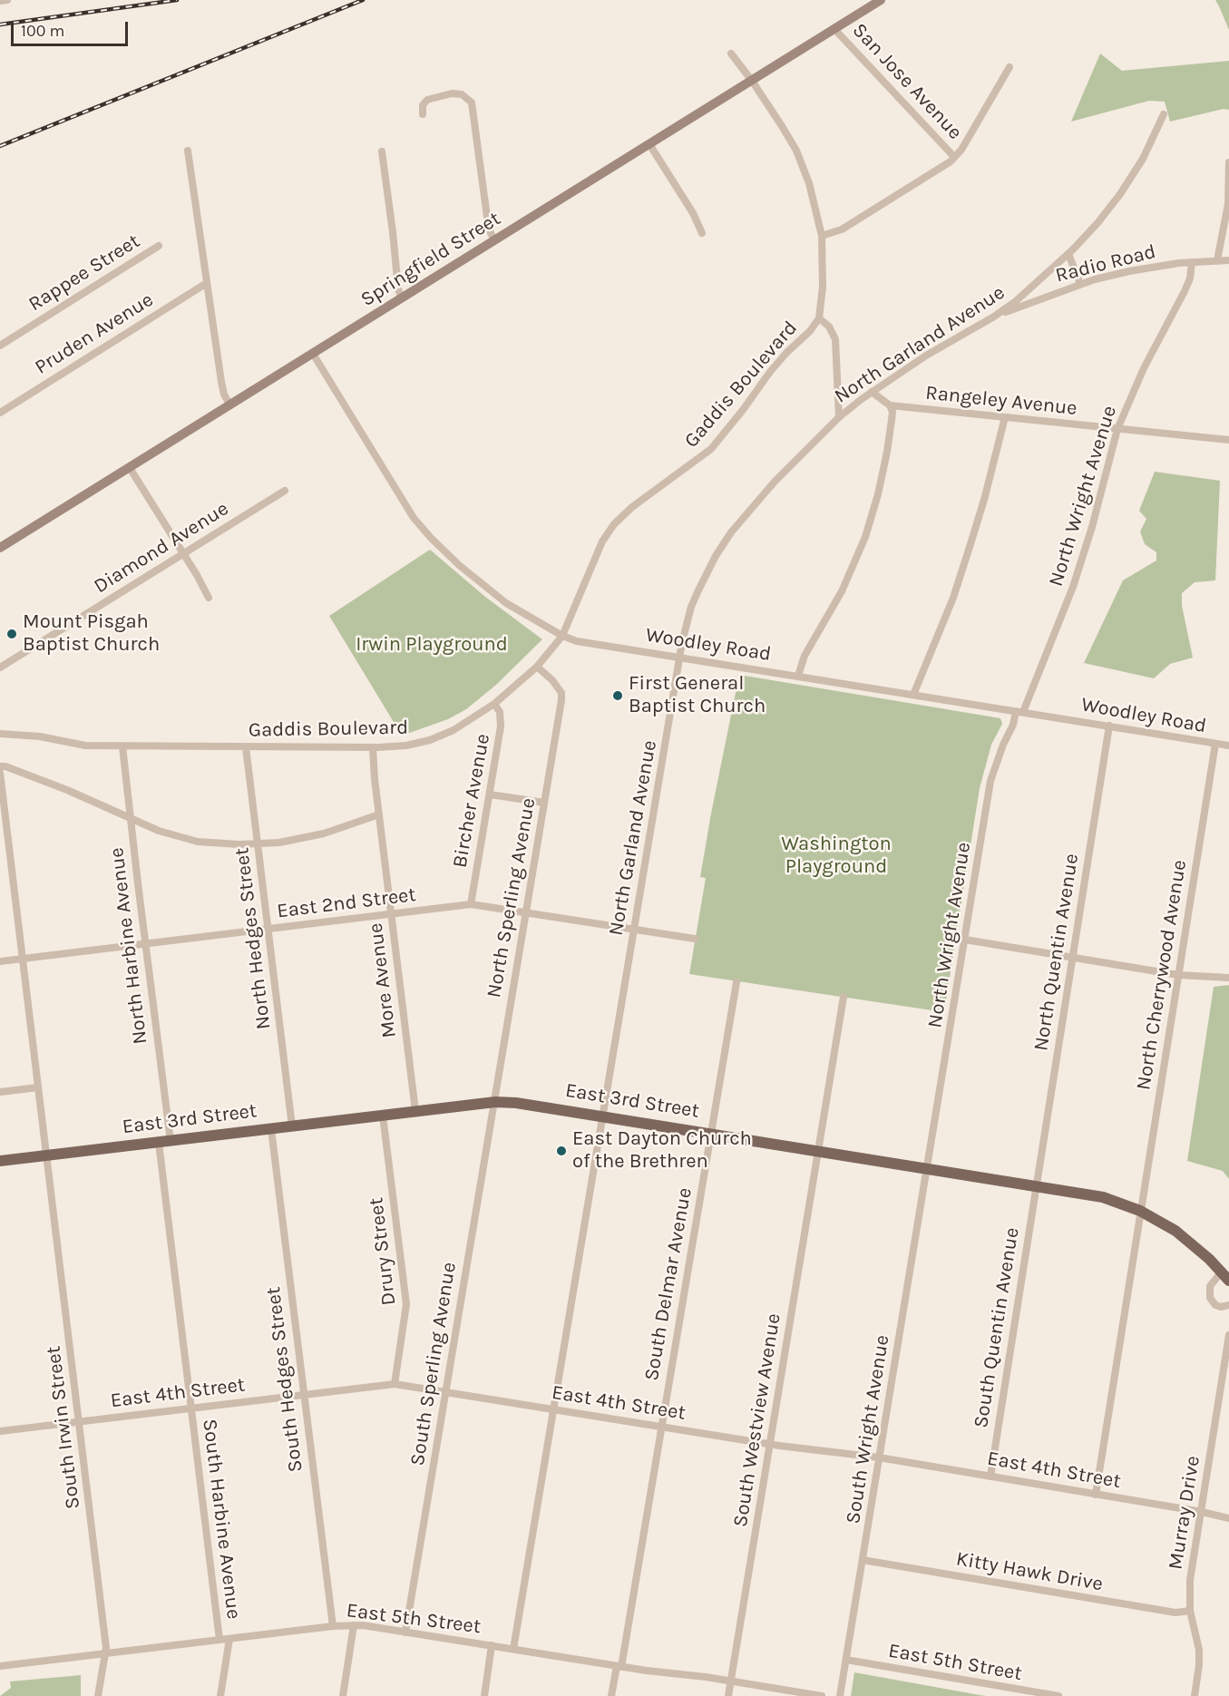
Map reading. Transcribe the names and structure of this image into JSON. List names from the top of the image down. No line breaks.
{"streets":{"main road":["Springfield Street","East 3rd Street"],"street":["San Jose Avenue","Radio Road","Rappee Street","Pruden Avenue","North Garland Avenue","Gaddis Boulevard","Rangeley Avenue","North Wright Avenue","Diamond Avenue","Woodley Road","Bircher Avenue","North Sperling Avenue","East 2nd Street","North Hedges Street","North Harbine Avenue","North Quentin Avenue","North Cherrywood Avenue","More Avenue","Drury Street","South Delmar Avenue","South Quentin Avenue","South Sperling Avenue","South Hedges Street","East 4th Street","South Westview Avenue","South Irwin Street","South Wright Avenue","Murray Drive","South Harbine Avenue","Kitty Hawk Drive","East 5th Street"]},"crossings":[["San Jose Avenue","Springfield Street"],["Springfield Street","Woodley Road"],["Radio Road","North Garland Avenue"],["Radio Road","North Wright Avenue"],["North Garland Avenue","Woodley Road"],["North Garland Avenue","East 2nd Street"],["North Garland Avenue","East 3rd Street"],["North Garland Avenue","East 4th Street"],["North Garland Avenue","East 5th Street"],["Gaddis Boulevard","Woodley Road"],["Gaddis Boulevard","Bircher Avenue"],["Gaddis Boulevard","North Sperling Avenue"],["Gaddis Boulevard","North Hedges Street"],["Gaddis Boulevard","North Harbine Avenue"],["Gaddis Boulevard","More Avenue"],["Rangeley Avenue","North Wright Avenue"],["North Wright Avenue","Woodley Road"],["North Wright Avenue","East 3rd Street"],["North Wright Avenue","South Wright Avenue"],["Woodley Road","North Quentin Avenue"],["Woodley Road","North Cherrywood Avenue"],["Bircher Avenue","East 2nd Street"],["North Sperling Avenue","East 2nd Street"],["North Sperling Avenue","East 3rd Street"],["North Sperling Avenue","South Sperling Avenue"],["East 2nd Street","North Hedges Street"],["East 2nd Street","North Harbine Avenue"],["East 2nd Street","More Avenue"],["East 2nd Street","South Irwin Street"],["North Hedges Street","East 3rd Street"],["North Harbine Avenue","East 3rd Street"],["North Quentin Avenue","East 3rd Street"],["North Quentin Avenue","South Quentin Avenue"],["North Cherrywood Avenue","East 3rd Street"],["North Cherrywood Avenue","East 4th Street"],["More Avenue","East 3rd Street"],["East 3rd Street","Drury Street"],["East 3rd Street","South Delmar Avenue"],["East 3rd Street","South Quentin Avenue"],["East 3rd Street","South Sperling Avenue"],["East 3rd Street","South Hedges Street"],["East 3rd Street","South Westview Avenue"],["East 3rd Street","South Irwin Street"],["East 3rd Street","South Wright Avenue"],["East 3rd Street","South Harbine Avenue"],["Drury Street","East 4th Street"],["South Delmar Avenue","East 4th Street"],["South Delmar Avenue","East 5th Street"],["South Quentin Avenue","East 4th Street"],["South Sperling Avenue","East 4th Street"],["South Sperling Avenue","East 5th Street"],["South Hedges Street","East 4th Street"],["South Hedges Street","East 5th Street"],["East 4th Street","South Westview Avenue"],["East 4th Street","South Irwin Street"],["East 4th Street","South Wright Avenue"],["East 4th Street","Murray Drive"],["East 4th Street","South Harbine Avenue"],["South Westview Avenue","East 5th Street"],["South Irwin Street","East 5th Street"],["South Wright Avenue","Kitty Hawk Drive"],["South Wright Avenue","East 5th Street"],["Murray Drive","Kitty Hawk Drive"],["South Harbine Avenue","East 5th Street"]],"parks":["Irwin Playground","Washington Playground"],"places":["Mount Pisgah Baptist Church","First General Baptist Church","East Dayton Church of the Brethren"],"scale_bar":"100 m"}
